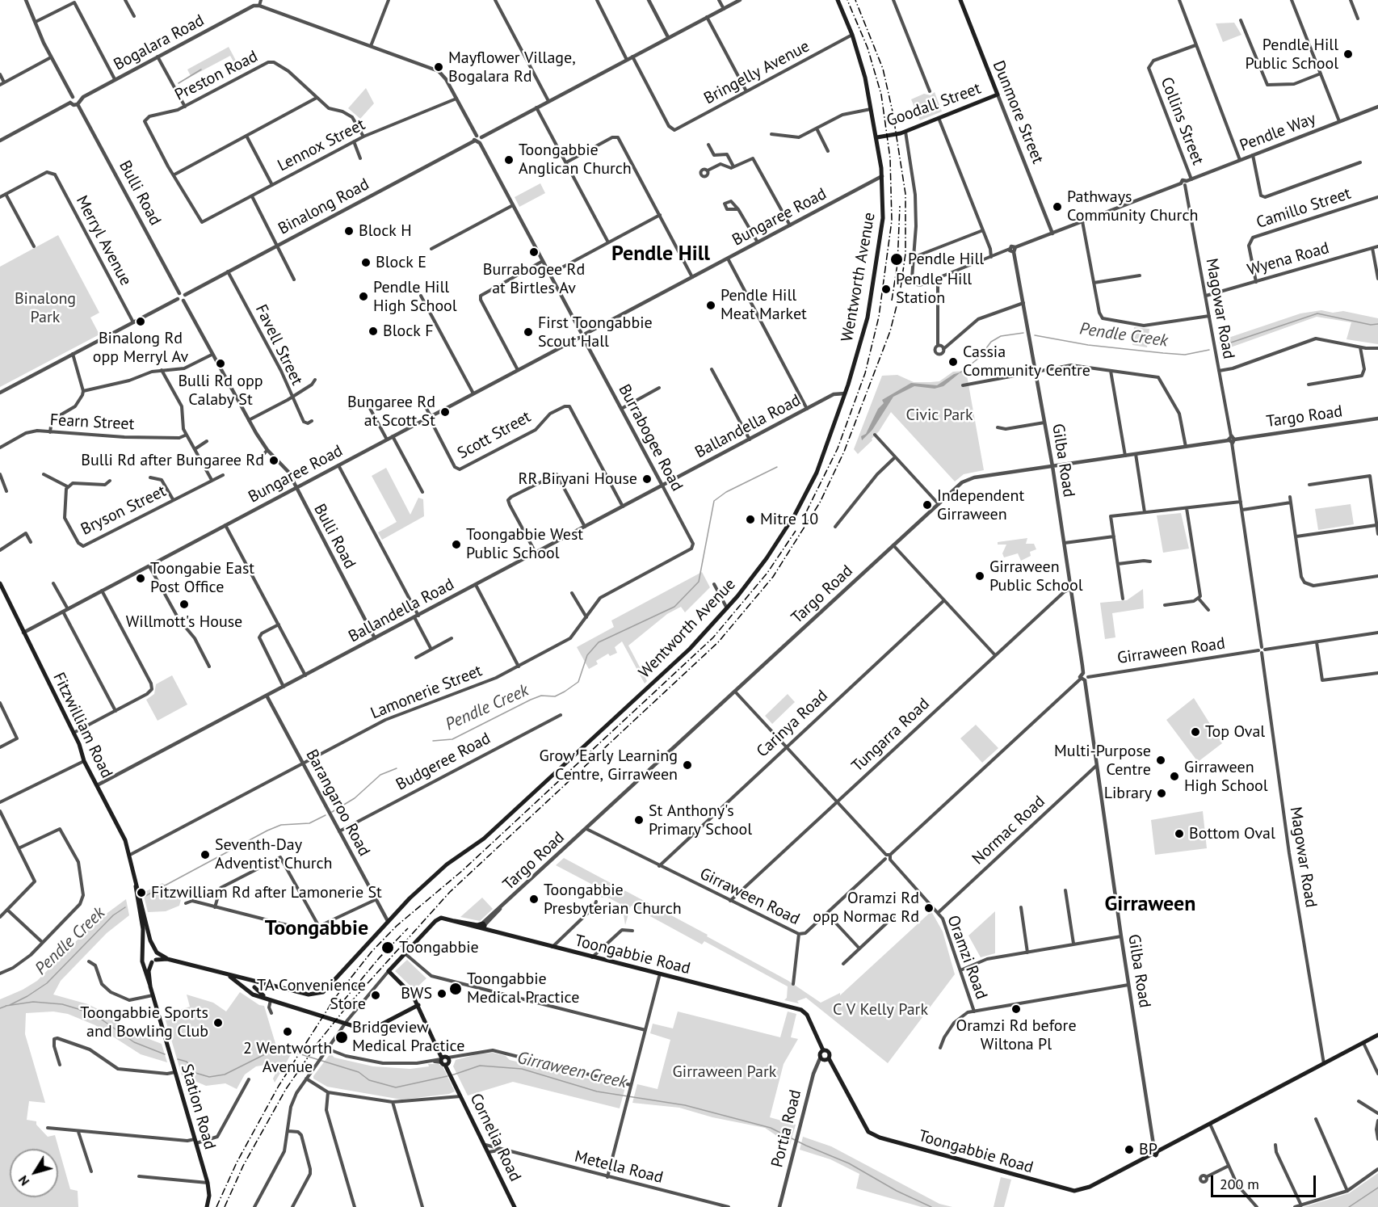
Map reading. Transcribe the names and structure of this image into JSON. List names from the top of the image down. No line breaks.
{"streets":{"main road":["Goodall Street","Dunmore Street","Wentworth Avenue","Fitzwilliam Road","Toongabbie Road","Station Road","Cornelia Road"],"street":["Bogalara Road","Bringelly Avenue","Preston Road","Collins Street","Pendle Way","Lennox Street","Bulli Road","Binalong Road","Camillo Street","Bungaree Road","Merryl Avenue","Wyena Road","Magowar Road","Favell Street","Targo Road","Fearn Street","Ballandella Road","Scott Street","Burrabogee Road","Gilba Road","Bryson Street","Girraween Road","Lamonerie Street","Carinya Road","Tungarra Road","Budgeree Road","Barangaroo Road","Normac Road","Oramzi Road","Portia Road","Metella Road"]},"crossings":[["Bogalara Road","Bulli Road"],["Bringelly Avenue","Wentworth Avenue"],["Preston Road","Lennox Street"],["Goodall Street","Dunmore Street"],["Goodall Street","Wentworth Avenue"],["Dunmore Street","Pendle Way"],["Collins Street","Pendle Way"],["Pendle Way","Magowar Road"],["Pendle Way","Gilba Road"],["Bulli Road","Bungaree Road"],["Bulli Road","Ballandella Road"],["Binalong Road","Favell Street"],["Camillo Street","Wyena Road"],["Bungaree Road","Wentworth Avenue"],["Bungaree Road","Scott Street"],["Bungaree Road","Fitzwilliam Road"],["Wyena Road","Magowar Road"],["Wentworth Avenue","Ballandella Road"],["Wentworth Avenue","Barangaroo Road"],["Magowar Road","Targo Road"],["Magowar Road","Girraween Road"],["Magowar Road","Toongabbie Road"],["Targo Road","Gilba Road"],["Targo Road","Girraween Road"],["Targo Road","Toongabbie Road"],["Targo Road","Oramzi Road"],["Ballandella Road","Scott Street"],["Ballandella Road","Burrabogee Road"],["Ballandella Road","Fitzwilliam Road"],["Ballandella Road","Barangaroo Road"],["Burrabogee Road","Lamonerie Street"],["Gilba Road","Girraween Road"],["Gilba Road","Tungarra Road"],["Gilba Road","Normac Road"],["Gilba Road","Toongabbie Road"],["Gilba Road","Oramzi Road"],["Girraween Road","Carinya Road"],["Girraween Road","Tungarra Road"],["Girraween Road","Oramzi Road"],["Lamonerie Street","Fitzwilliam Road"],["Lamonerie Street","Barangaroo Road"],["Carinya Road","Oramzi Road"],["Fitzwilliam Road","Station Road"],["Tungarra Road","Oramzi Road"],["Budgeree Road","Barangaroo Road"],["Normac Road","Oramzi Road"],["Cornelia Road","Metella Road"]],"districts":["Pendle Hill","Girraween","Toongabbie"],"water":["Pendle Creek","Girraween Creek"],"parks":["Binalong Park","Civic Park","C V Kelly Park","Girraween Park"],"places":["Pendle Hill Public School","Mayflower Village, Bogalara Rd","Toongabbie Anglican Church","Pathways Community Church","Block H","Burrabogee Rd at Birtles Av","Pendle Hill","Block E","Pendle Hill Station","Pendle Hill High School","Pendle Hill Meat Market","Binalong Rd opp Merryl Av","Block F","First Toongabbie Scout Hall","Cassia Community Centre","Bulli Rd opp Calaby St","Bungaree Rd at Scott St","Bulli Rd after Bungaree Rd","RR Biryani House","Independent Girraween","Mitre 10","Toongabbie West Public School","Girraween Public School","Toongabie East Post Office","Willmott's House","Top Oval","Multi-Purpose Centre","Grow Early Learning Centre, Girraween","Girraween High School","Library","St Anthony's Primary School","Bottom Oval","Seventh-Day Adventist Church","Fitzwilliam Rd after Lamonerie St","Toongabbie Presbyterian Church","Oramzi Rd opp Normac Rd","Toongabbie","Toongabbie Medical Practice","BWS","TA Convenience Store","Oramzi Rd before Wiltona Pl","Toongabbie Sports and Bowling Club","2 Wentworth Avenue","Bridgeview Medical Practice","BP"],"scale_bar":"200 m","north":"bottom left"}
